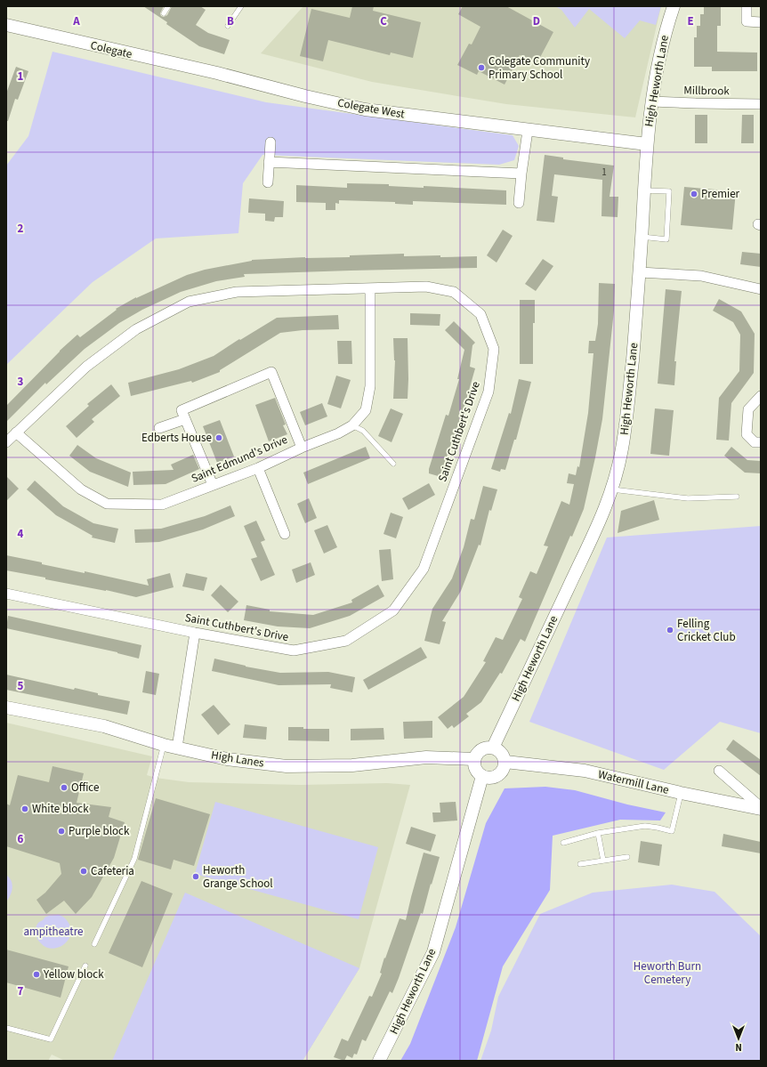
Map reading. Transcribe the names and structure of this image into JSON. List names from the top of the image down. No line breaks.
{"streets":{"street":["Colegate","High Heworth Lane","Millbrook","Colegate West","Saint Cuthbert's Drive","Saint Edmund's Drive","High Lanes","Watermill Lane"]},"crossings":[["Colegate","Colegate West"],["High Heworth Lane","Millbrook"],["High Heworth Lane","Colegate West"],["High Heworth Lane","High Lanes"],["High Heworth Lane","Watermill Lane"],["Saint Cuthbert's Drive","Saint Edmund's Drive"],["High Lanes","Watermill Lane"]],"parks":["ampitheatre","Heworth Burn Cemetery"],"places":["Colegate Community Primary School","Premier","Edberts House","Felling Cricket Club","Office","White block","Purple block","Cafeteria","Heworth Grange School","Yellow block"],"house_numbers":["1"],"north":"bottom","grid":{"columns":["A","B","C","D","E"],"rows":["1","2","3","4","5","6","7"]}}
